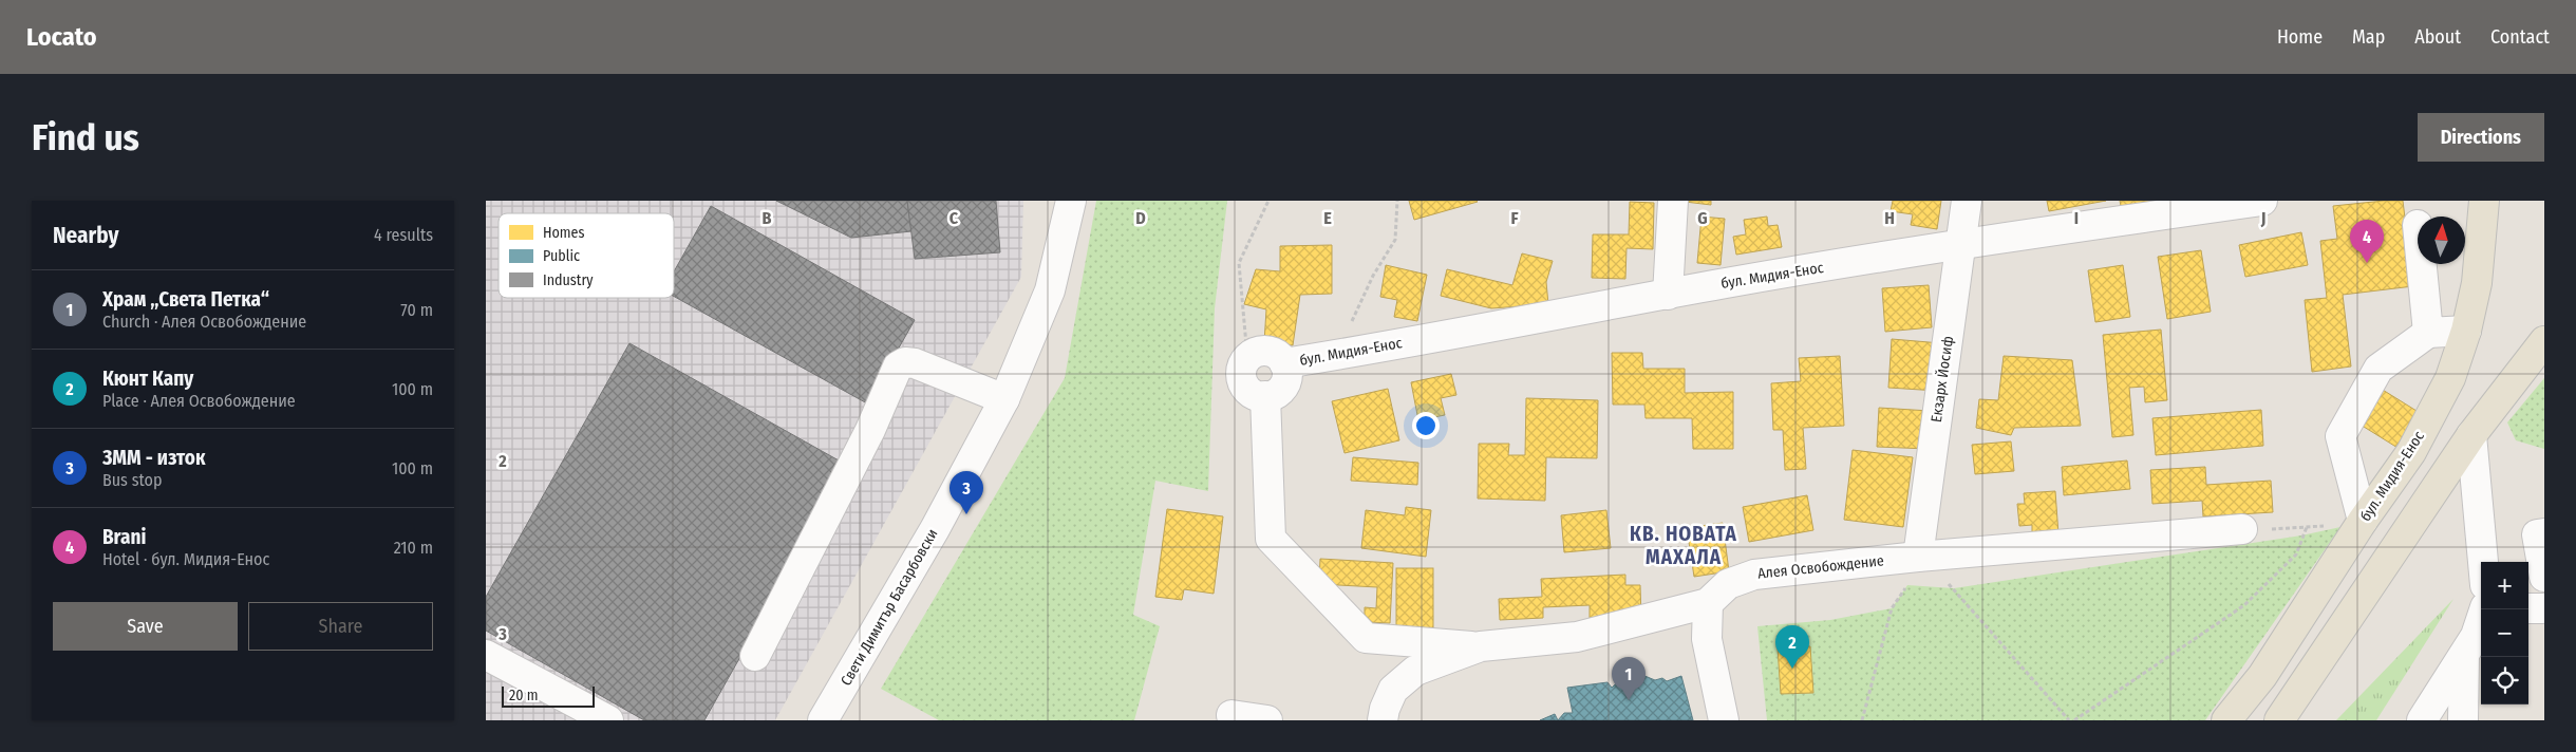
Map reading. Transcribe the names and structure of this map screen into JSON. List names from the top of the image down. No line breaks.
{"streets":{"main road":["бул. Мидия-Енос"],"street":["Екзарх Йосиф","Алея Освобождение","Свети Димитър Басарбовски"]},"crossings":[["бул. Мидия-Енос","Екзарх Йосиф"],["Екзарх Йосиф","Алея Освобождение"]],"districts":["КВ. НОВАТА МАХАЛА"],"legend":["Homes","Public","Industry"],"scale_bar":"20 m","north":"top","page":{"header":"Locato","nav":["Home","Map","About","Contact"],"buttons":["Directions",["Save","Share"]],"title":"Find us","heading":["Nearby","4 results"],"pins":["4","3","2","1"],"list":[{"mark":"1","name":"Храм „Света Петка“","note":"Church · Алея Освобождение","value":"70 m"},{"mark":"2","name":"Кюнт Капу","note":"Place · Алея Освобождение","value":"100 m"},{"mark":"3","name":"ЗММ - изток","note":"Bus stop","value":"100 m"},{"mark":"4","name":"Brani","note":"Hotel · бул. Мидия-Енос","value":"210 m"}],"map_buttons":["+","−"],"scale":"20 m"},"grid":{"columns":["B","C","D","E","F","G","H","I","J"],"rows":["2","3"]}}
